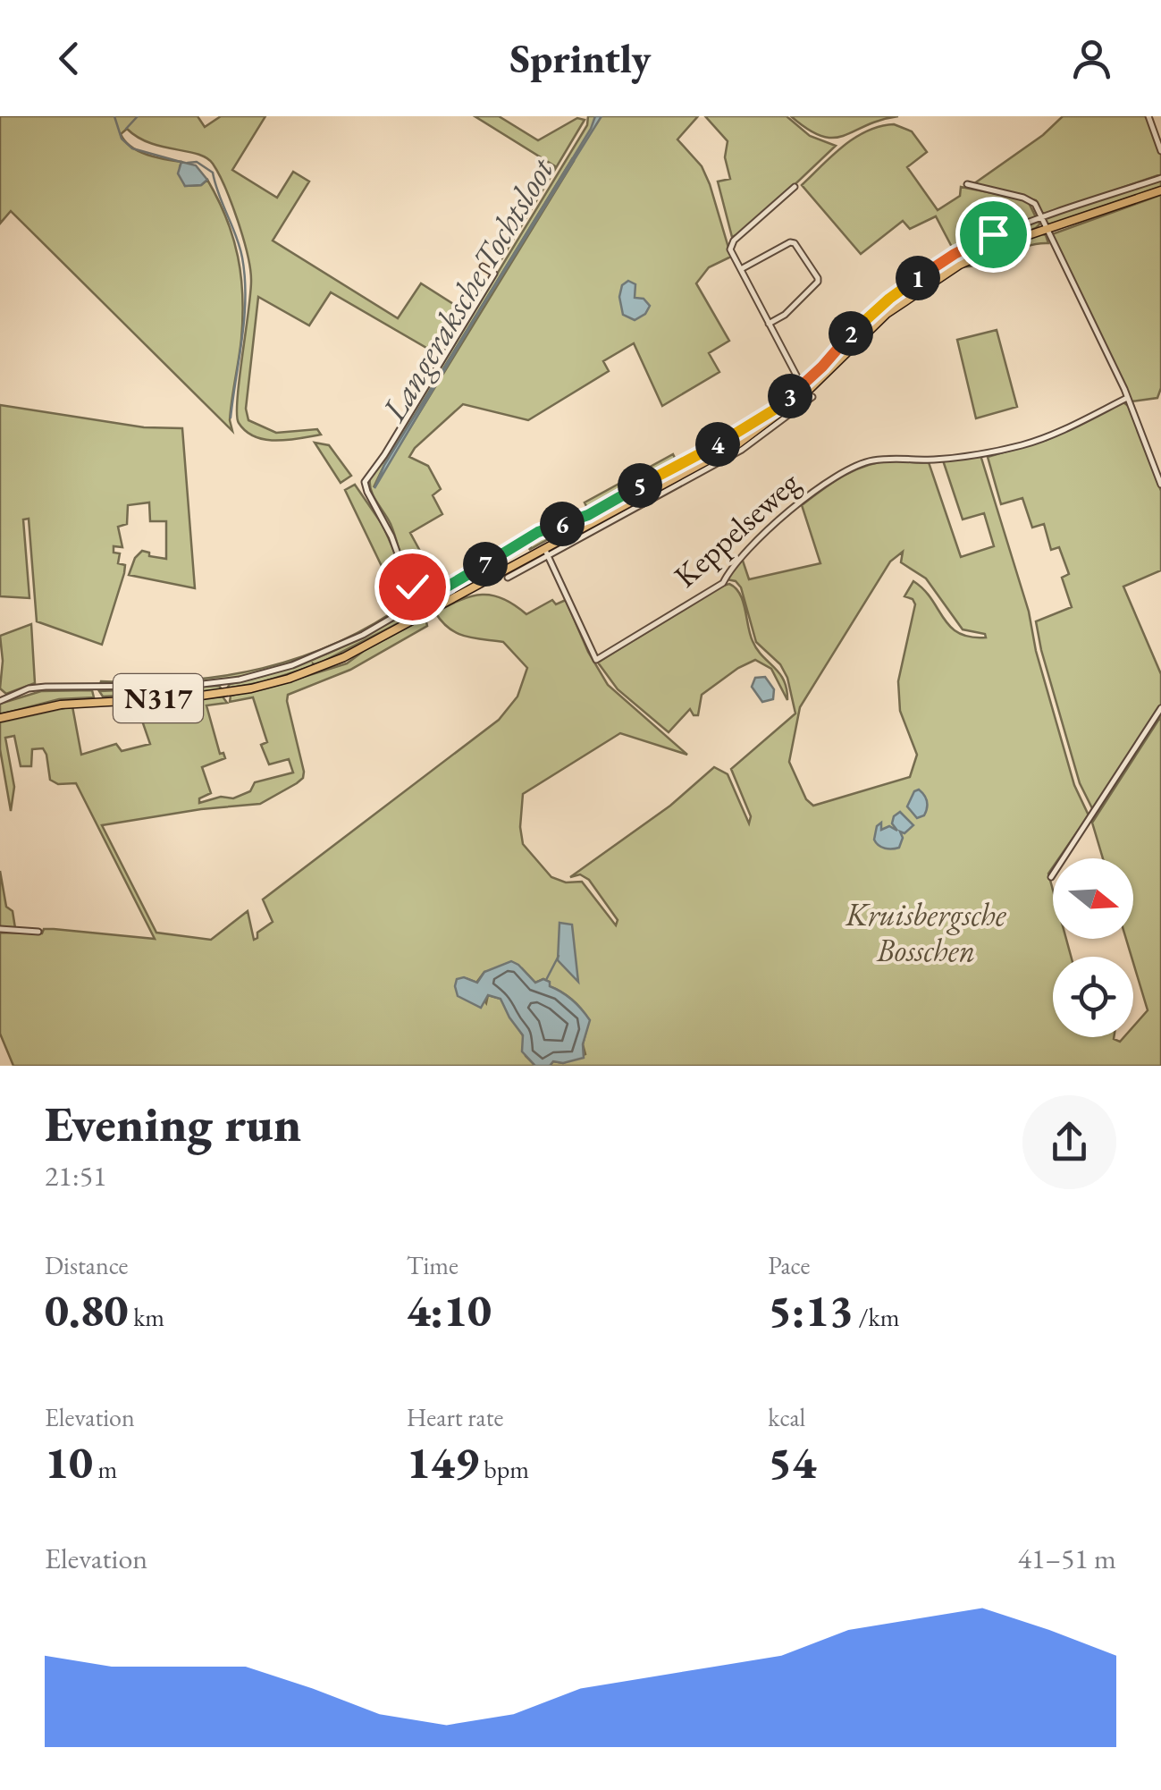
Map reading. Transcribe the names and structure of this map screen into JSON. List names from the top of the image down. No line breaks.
{"streets":{"main road":["Keppelseweg","N317"]},"crossings":[["Keppelseweg","N317"]],"water":["Langeraksche Tochtsloot"],"parks":["Kruisbergsche Bosschen"],"north":"right","page":{"header":"Sprintly","pins":["1","2","3","4","5","6","7"],"heading":["Evening run","21:51"],"stats":[["Distance","0.80 km"],["Time","4:10"],["Pace","5:13 /km"],["Elevation","10 m"],["Heart rate","149 bpm"],["kcal","54"]],"chart":["Elevation","41–51 m"]}}
